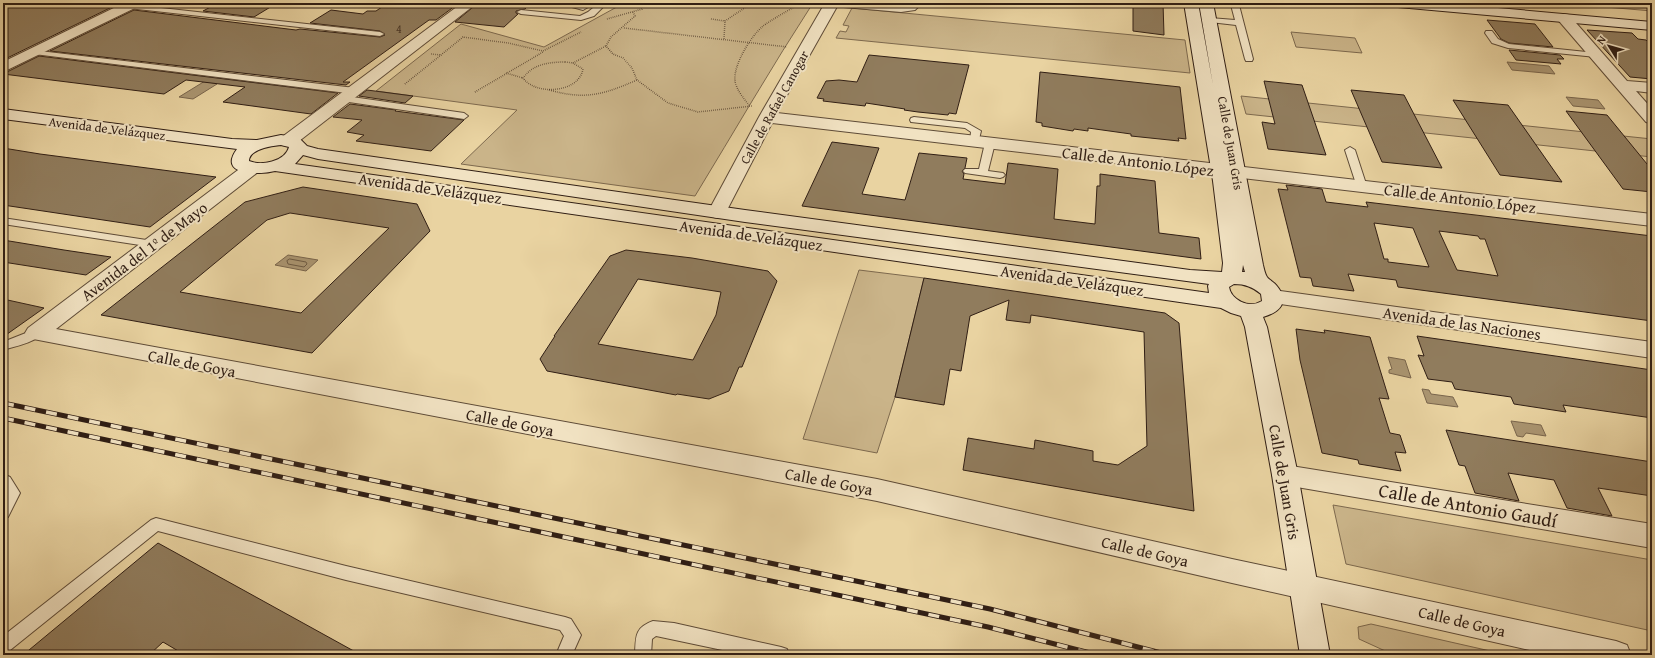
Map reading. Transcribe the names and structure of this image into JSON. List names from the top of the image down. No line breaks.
{"streets":{"street":["Calle de Rafael Canogar","Avenida de Velázquez","Calle de Juan Gris","Calle de Antonio López","Avenida del 1º de Mayo","Avenida de las Naciones","Calle de Goya","Calle de Antonio Gaudí"]},"crossings":[["Calle de Rafael Canogar","Avenida de Velázquez"],["Calle de Rafael Canogar","Calle de Antonio López"],["Avenida de Velázquez","Calle de Juan Gris"],["Avenida de Velázquez","Avenida del 1º de Mayo"],["Avenida de Velázquez","Avenida de las Naciones"],["Calle de Juan Gris","Calle de Antonio López"],["Calle de Juan Gris","Avenida de las Naciones"],["Calle de Juan Gris","Calle de Goya"],["Calle de Juan Gris","Calle de Antonio Gaudí"],["Avenida del 1º de Mayo","Calle de Goya"]],"house_numbers":["4"],"north":"top left"}
